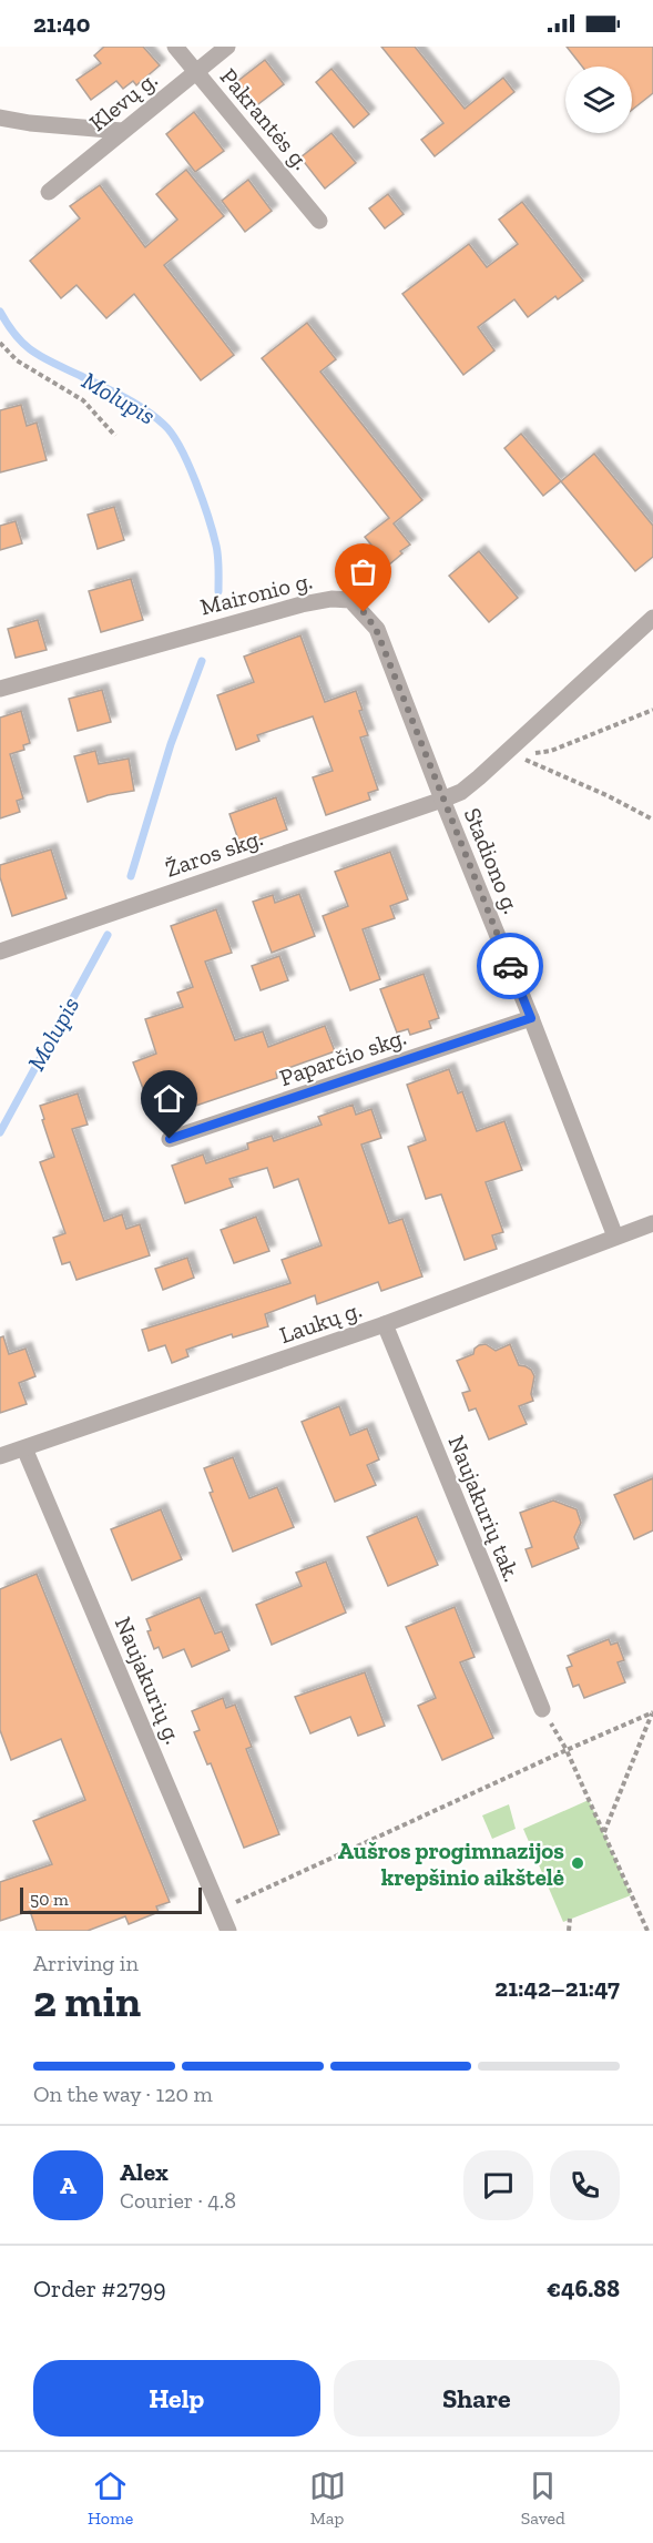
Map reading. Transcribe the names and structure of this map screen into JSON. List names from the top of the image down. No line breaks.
{"streets":{"street":["Klevų g.","Pakrantės g.","Maironio g.","Žaros skg.","Stadiono g.","Paparčio skg.","Laukų g.","Naujakurių tak.","Naujakurių g."]},"crossings":[["Klevų g.","Pakrantės g."],["Maironio g.","Žaros skg."],["Maironio g.","Stadiono g."],["Žaros skg.","Stadiono g."],["Stadiono g.","Paparčio skg."],["Stadiono g.","Laukų g."],["Laukų g.","Naujakurių tak."],["Laukų g.","Naujakurių g."]],"water":["Molupis"],"places":["Aušros progimnazijos krepšinio aikštelė"],"scale_bar":"50 m","page":{"status":"21:40","scale":"50 m","heading":["2 min","Arriving in","21:42–21:47"],"panel":["Alex","Courier · 4.8","Order #2799","€46.88"],"bar":"On the way · 120 m","round":"A","buttons":["Help","Share"],"tabs":["Home","Map","Saved"]}}
